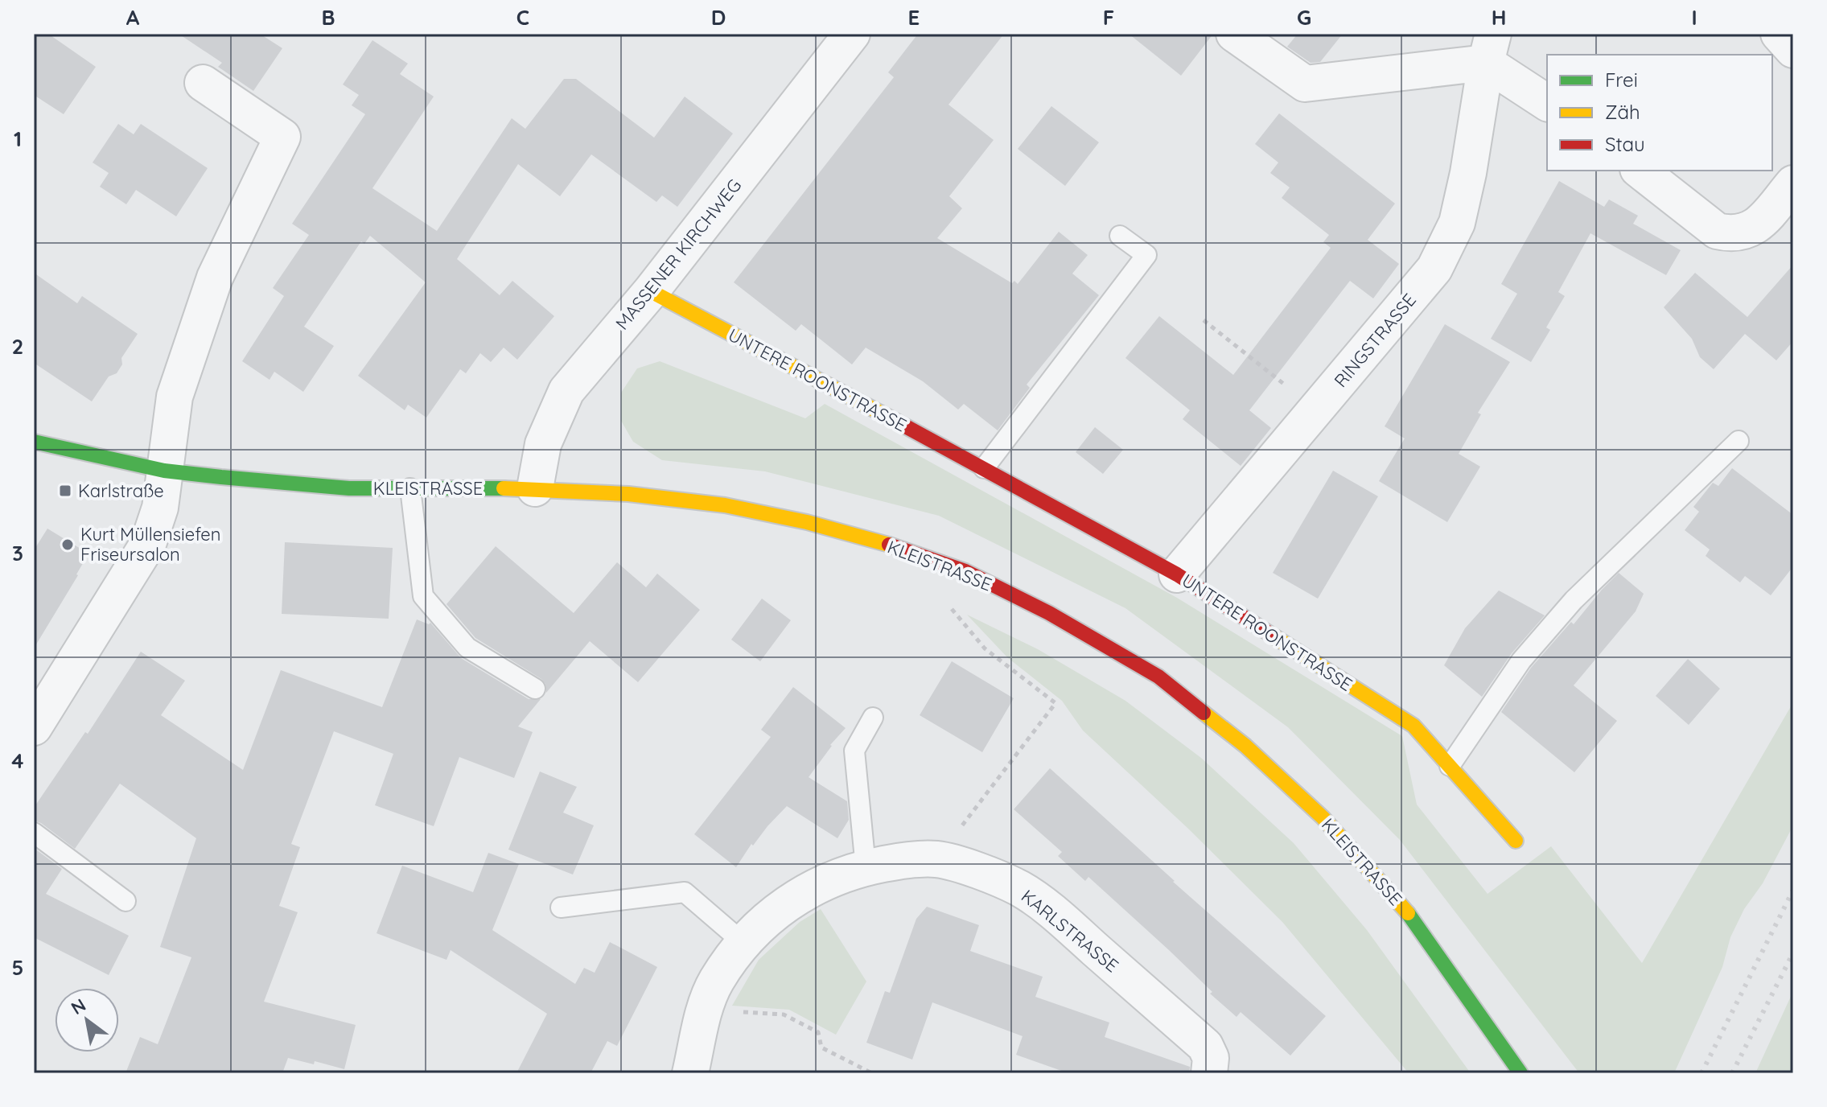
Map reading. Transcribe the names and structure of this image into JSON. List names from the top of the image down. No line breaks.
{"streets":{"main road":["UNTERE ROONSTRASSE","KLEISTRASSE"],"street":["MASSENER KIRCHWEG","RINGSTRASSE","KARLSTRASSE"]},"crossings":[["MASSENER KIRCHWEG","UNTERE ROONSTRASSE"],["MASSENER KIRCHWEG","KLEISTRASSE"],["RINGSTRASSE","UNTERE ROONSTRASSE"]],"places":{"transit":["Karlstraße"],"other":["Kurt Müllensiefen Friseursalon"]},"legend":["Frei","Zäh","Stau"],"north":"top left","grid":{"columns":["A","B","C","D","E","F","G","H","I"],"rows":["1","2","3","4","5"]}}
